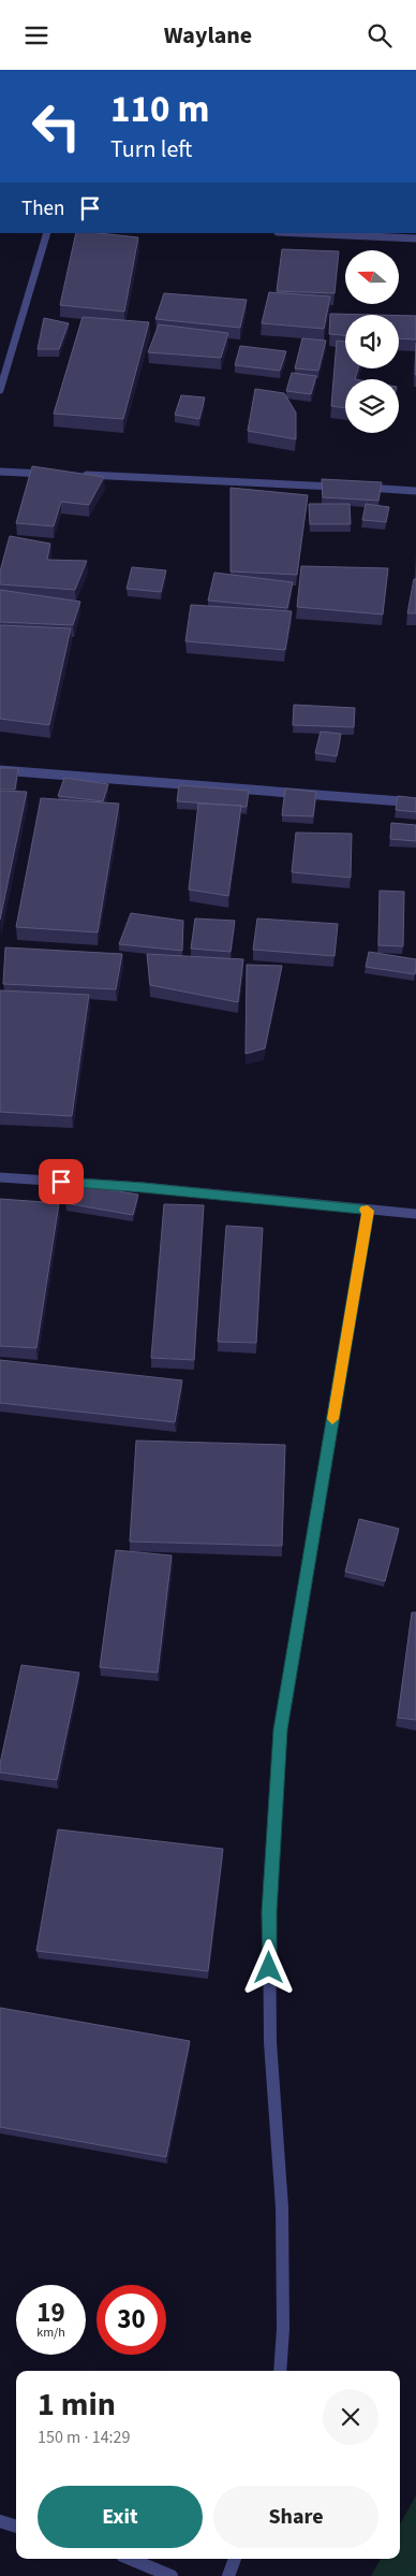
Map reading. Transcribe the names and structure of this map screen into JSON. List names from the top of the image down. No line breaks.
{"north":"left","page":{"header":"Waylane","turn":["110 m","Turn left"],"then":"Then","speed":"19 km/h","limit":"30","heading":["1 min","150 m · 14:29"],"buttons":["Exit","Share"]}}
